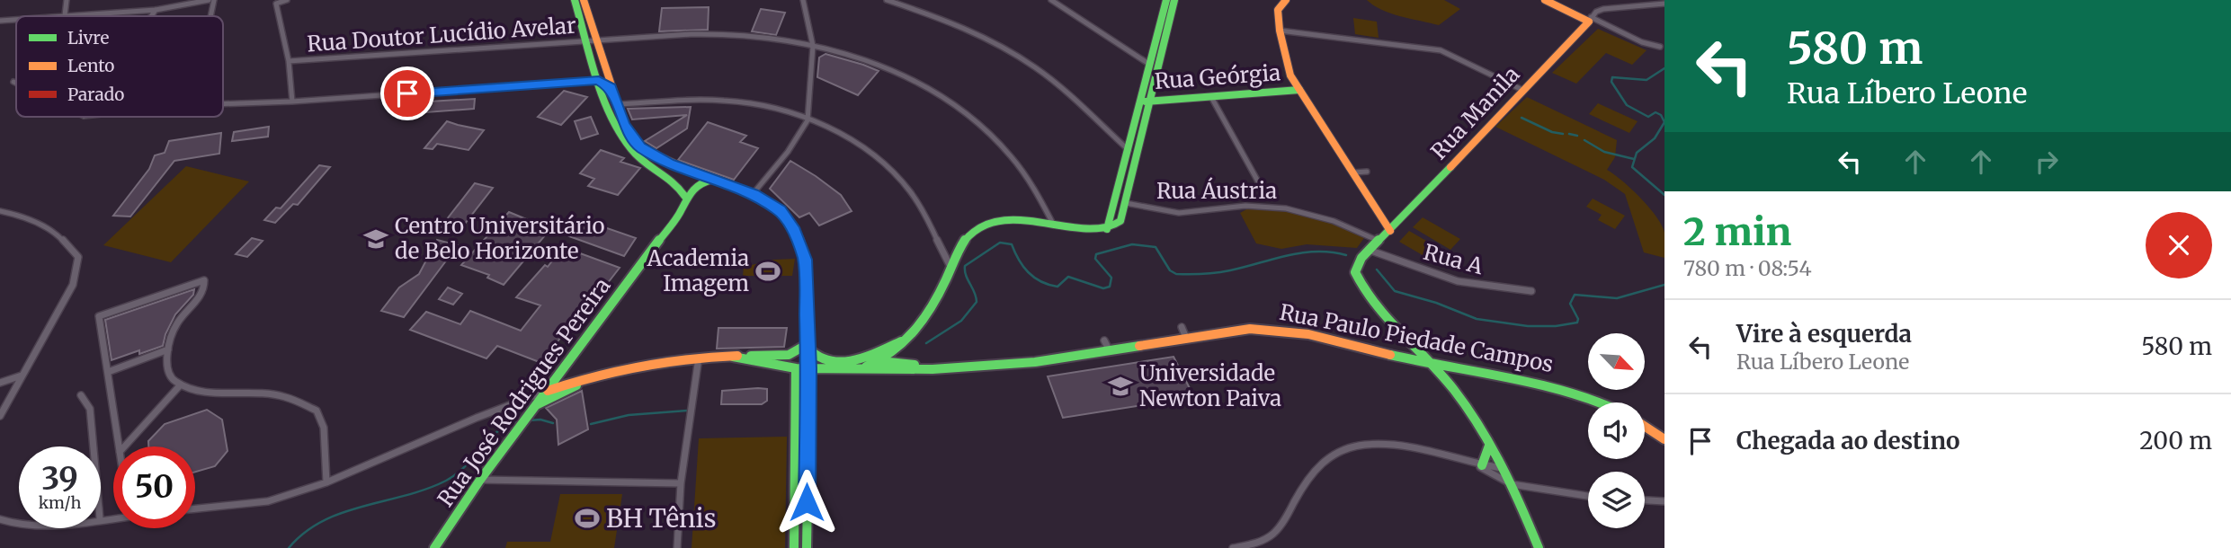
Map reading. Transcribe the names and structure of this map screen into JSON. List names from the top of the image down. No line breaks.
{"streets":{"street":["Rua Doutor Lucídio Avelar","Rua Geórgia","Rua Manila","Rua Áustria","Rua A","Rua Paulo Piedade Campos","Rua José Rodrigues Pereira"]},"crossings":[["Rua Manila","Rua Áustria"],["Rua Manila","Rua A"]],"places":{"school or university":["Centro Universitário de Belo Horizonte","Universidade Newton Paiva"],"sports":["Academia Imagem","BH Tênis"]},"legend":["Livre","Lento","Parado"],"north":"bottom right","page":{"turn":["580 m","Rua Líbero Leone"],"heading":["2 min","780 m · 08:54"],"list":[{"name":"Vire à esquerda","note":"Rua Líbero Leone","value":"580 m"},{"name":"Chegada ao destino","value":"200 m"}],"speed":"39 km/h","limit":"50"}}
